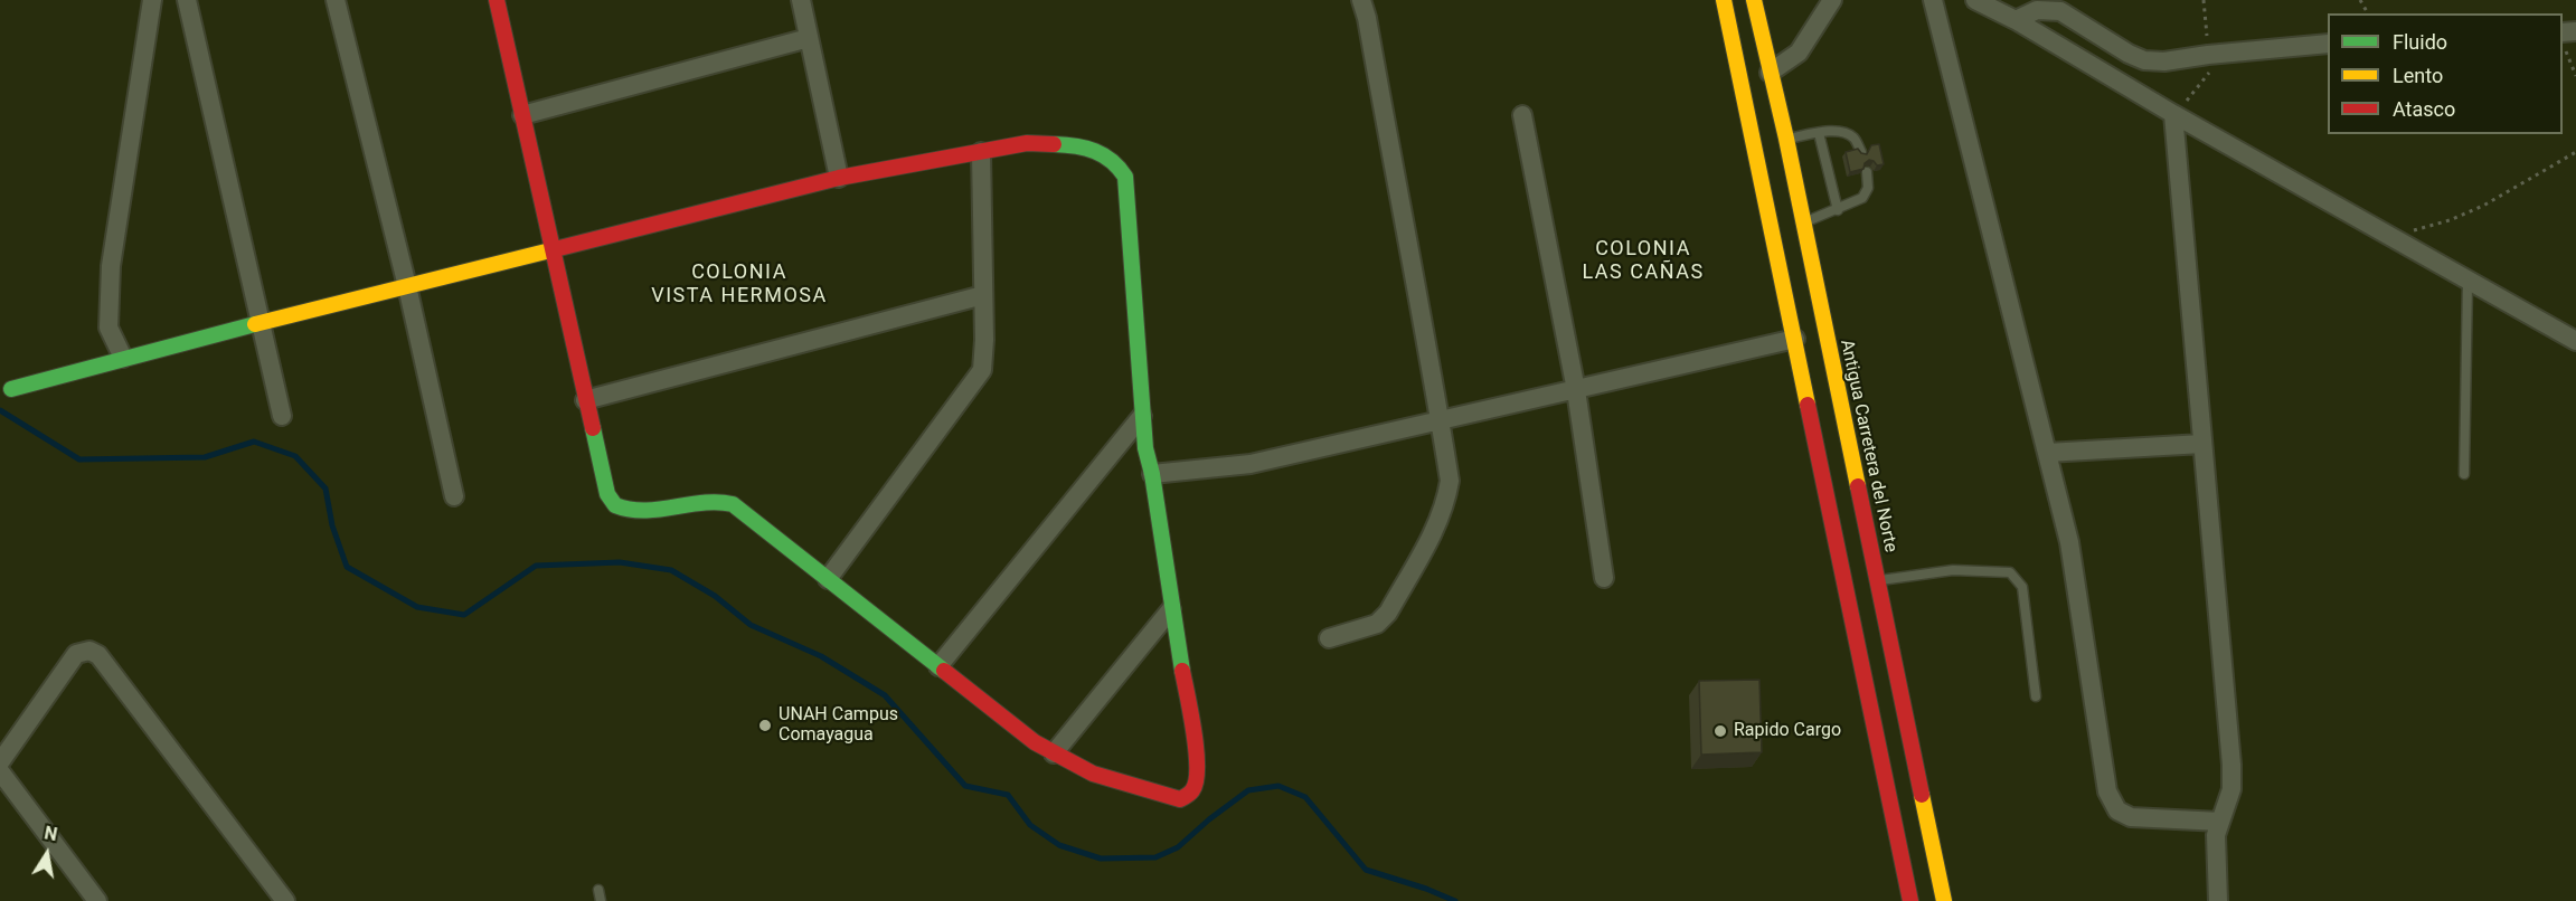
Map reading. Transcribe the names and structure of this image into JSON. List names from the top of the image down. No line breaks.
{"streets":{"street":["Antigua Carretera del Norte"]},"districts":["COLONIA LAS CAÑAS","COLONIA VISTA HERMOSA"],"places":["UNAH Campus Comayagua","Rapido Cargo"],"legend":["Fluido","Lento","Atasco"],"north":"top"}
